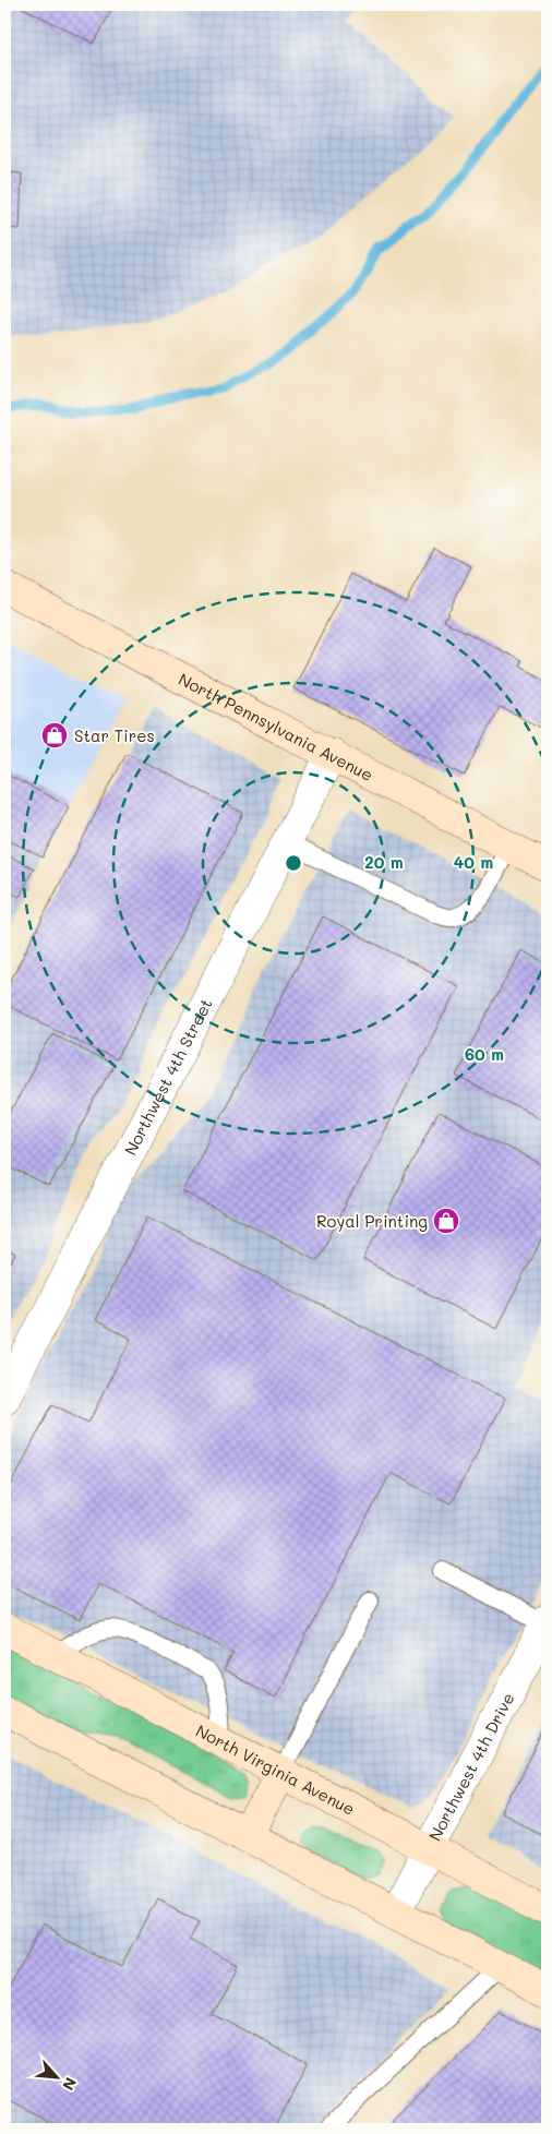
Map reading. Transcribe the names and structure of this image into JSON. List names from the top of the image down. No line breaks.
{"streets":{"main road":["North Pennsylvania Avenue","North Virginia Avenue"],"street":["Northwest 4th Street","Northwest 4th Drive"]},"crossings":[["North Pennsylvania Avenue","Northwest 4th Street"],["Northwest 4th Drive","North Virginia Avenue"]],"places":{"shop":["Star Tires","Royal Printing"]},"north":"bottom right","rings":["20 m","40 m","60 m"]}
